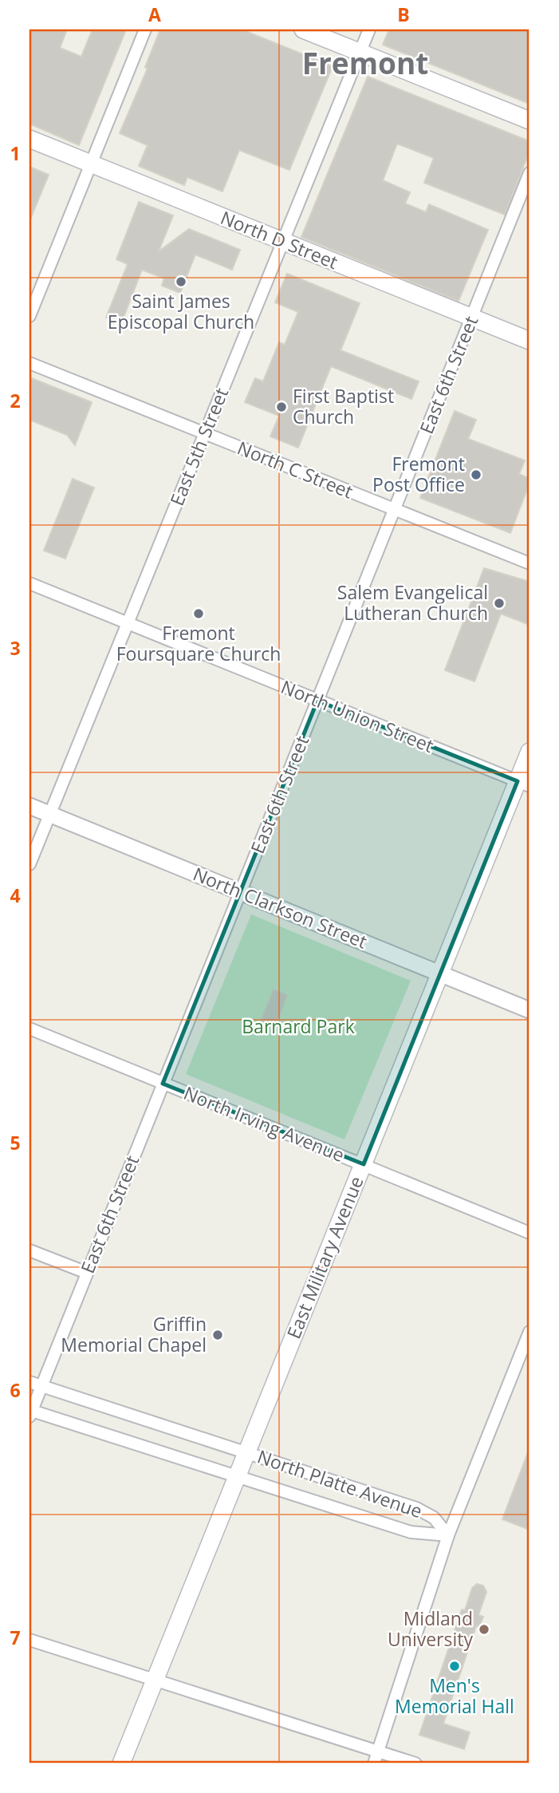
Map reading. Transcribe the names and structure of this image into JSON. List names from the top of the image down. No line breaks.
{"streets":{"main road":["North D Street","East Military Avenue"],"street":["East 6th Street","East 5th Street","North C Street","North Union Street","North Clarkson Street","North Irving Avenue","North Platte Avenue"]},"crossings":[["North D Street","East 6th Street"],["North D Street","East 5th Street"],["East 6th Street","North C Street"],["East 6th Street","North Union Street"],["East 6th Street","North Clarkson Street"],["East 6th Street","North Irving Avenue"],["East 6th Street","North Platte Avenue"],["East 5th Street","North C Street"],["East 5th Street","North Union Street"],["East 5th Street","North Clarkson Street"],["North Union Street","East Military Avenue"],["North Clarkson Street","East Military Avenue"],["North Irving Avenue","East Military Avenue"],["East Military Avenue","North Platte Avenue"]],"districts":["Fremont"],"parks":["Barnard Park"],"places":["Saint James Episcopal Church","First Baptist Church","Fremont Post Office","Salem Evangelical Lutheran Church","Fremont Foursquare Church","Griffin Memorial Chapel","Midland University","Men's Memorial Hall"],"grid":{"columns":["A","B"],"rows":["1","2","3","4","5","6","7"]}}
